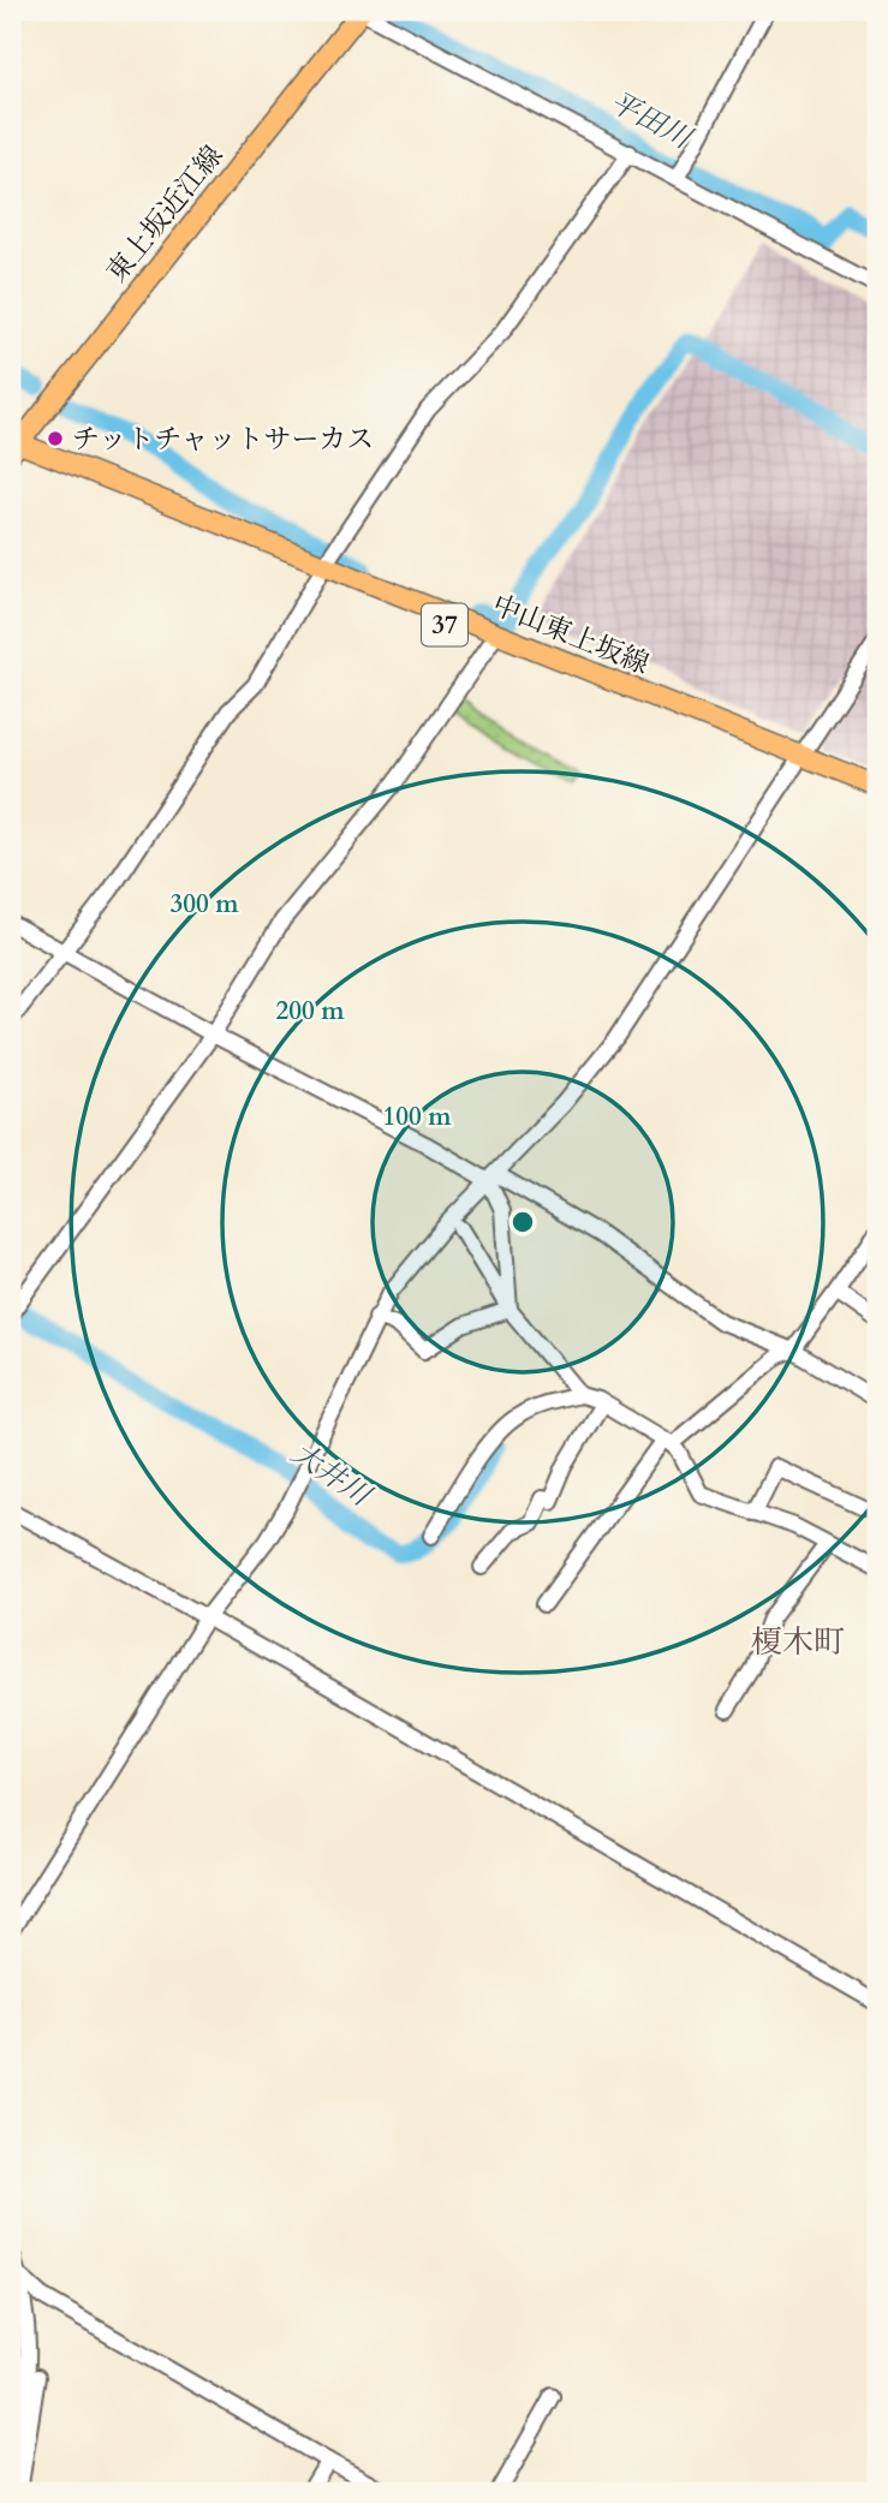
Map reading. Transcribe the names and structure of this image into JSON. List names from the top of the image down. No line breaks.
{"streets":{"main road":["東上坂近江線","37","中山東上坂線"]},"crossings":[["東上坂近江線","中山東上坂線"]],"districts":["榎木町"],"water":["平田川","大井川"],"places":["チットチャットサーカス"],"rings":["300 m","200 m","100 m"]}
